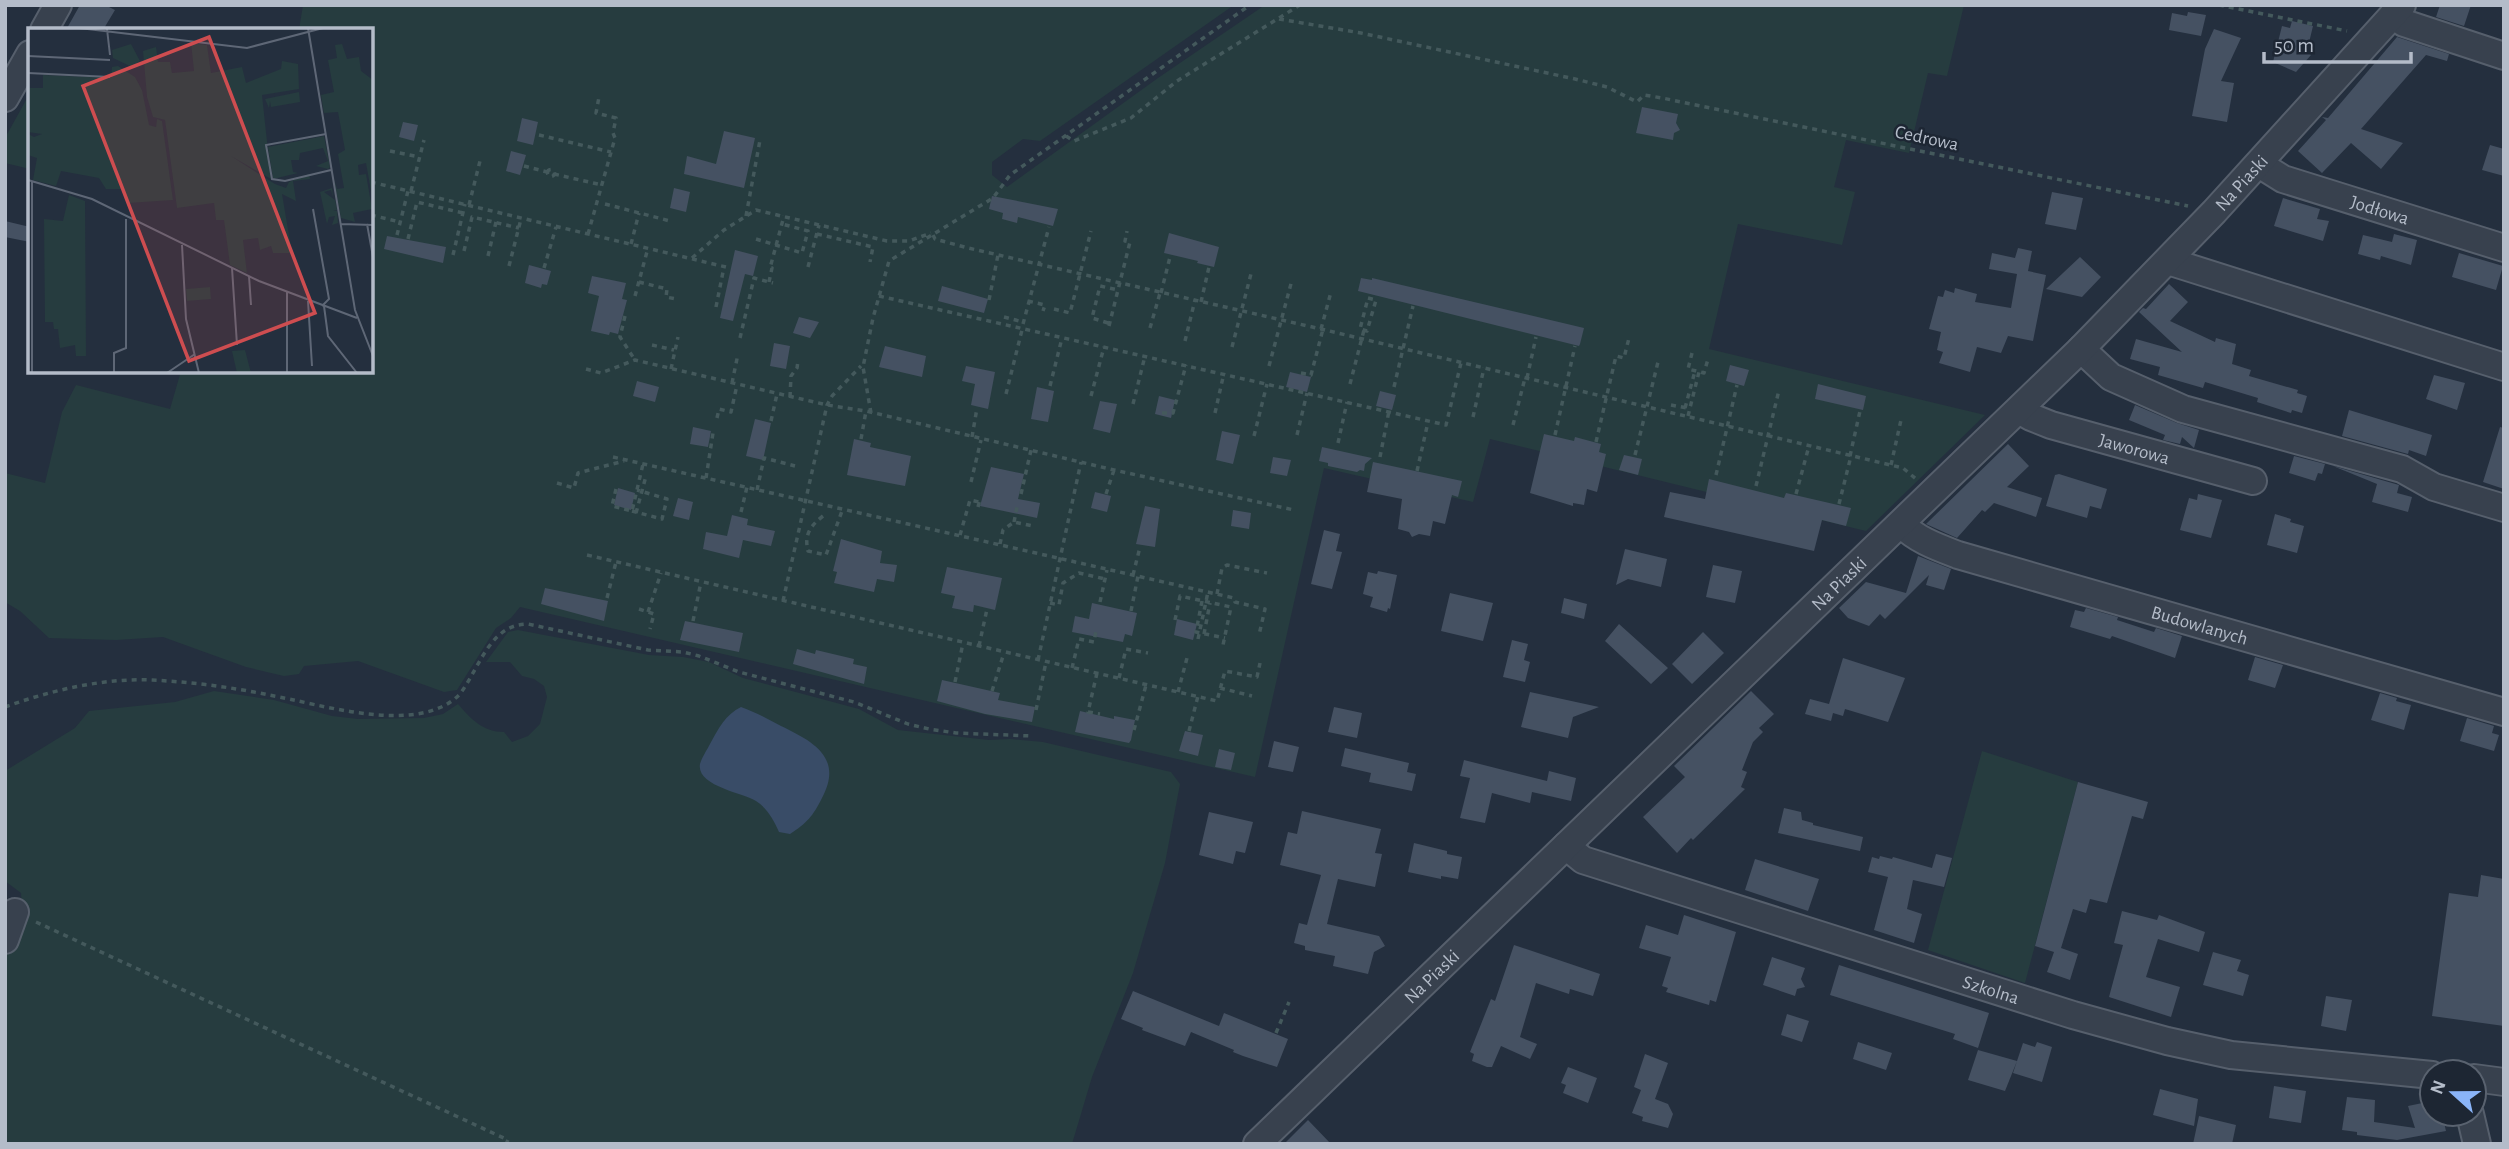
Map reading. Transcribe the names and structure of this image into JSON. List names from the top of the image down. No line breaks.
{"streets":{"street":["Na Piaski","Jodłowa","Jaworowa","Budowlanych","Szkolna"],"path":["Cedrowa"]},"crossings":[["Cedrowa","Na Piaski"],["Na Piaski","Jodłowa"],["Na Piaski","Jaworowa"],["Na Piaski","Budowlanych"],["Na Piaski","Szkolna"]],"scale_bar":"50 m","north":"left"}
